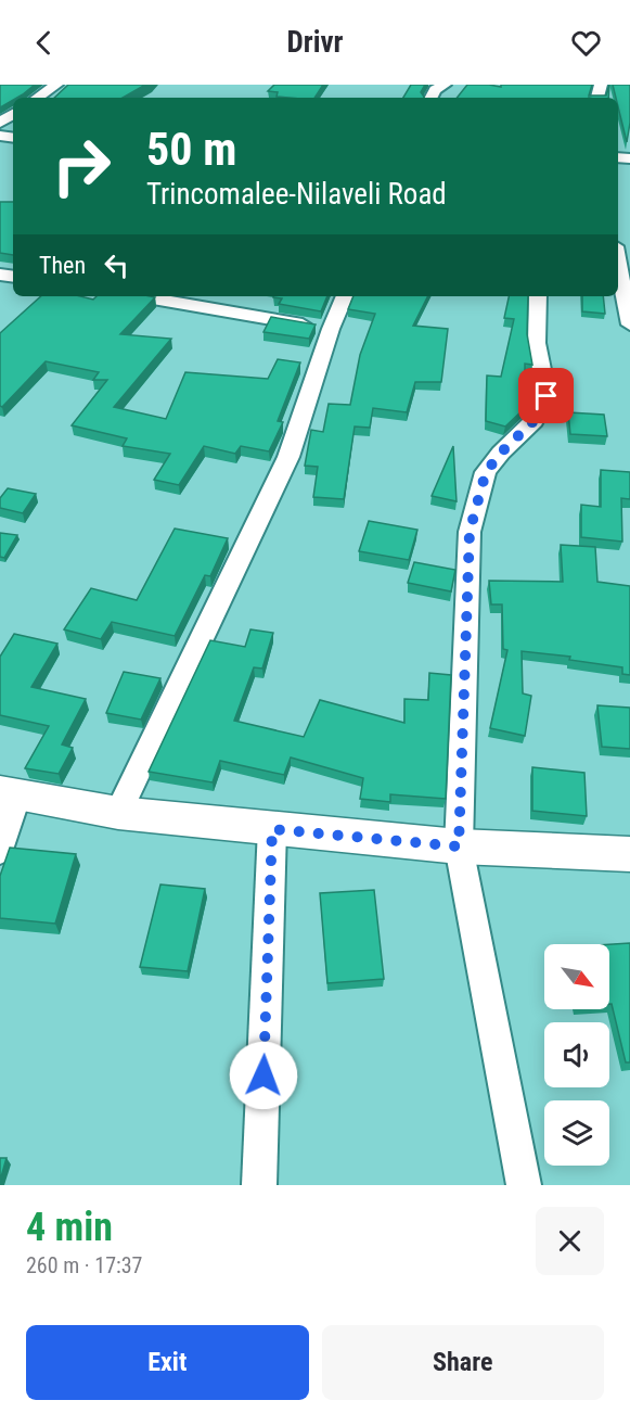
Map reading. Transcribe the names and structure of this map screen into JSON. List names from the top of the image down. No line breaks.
{"north":"bottom right","page":{"header":"Drivr","turn":["50 m","Trincomalee-Nilaveli Road"],"then":"Then","heading":["4 min","260 m · 17:37"],"buttons":["Exit","Share"]}}
